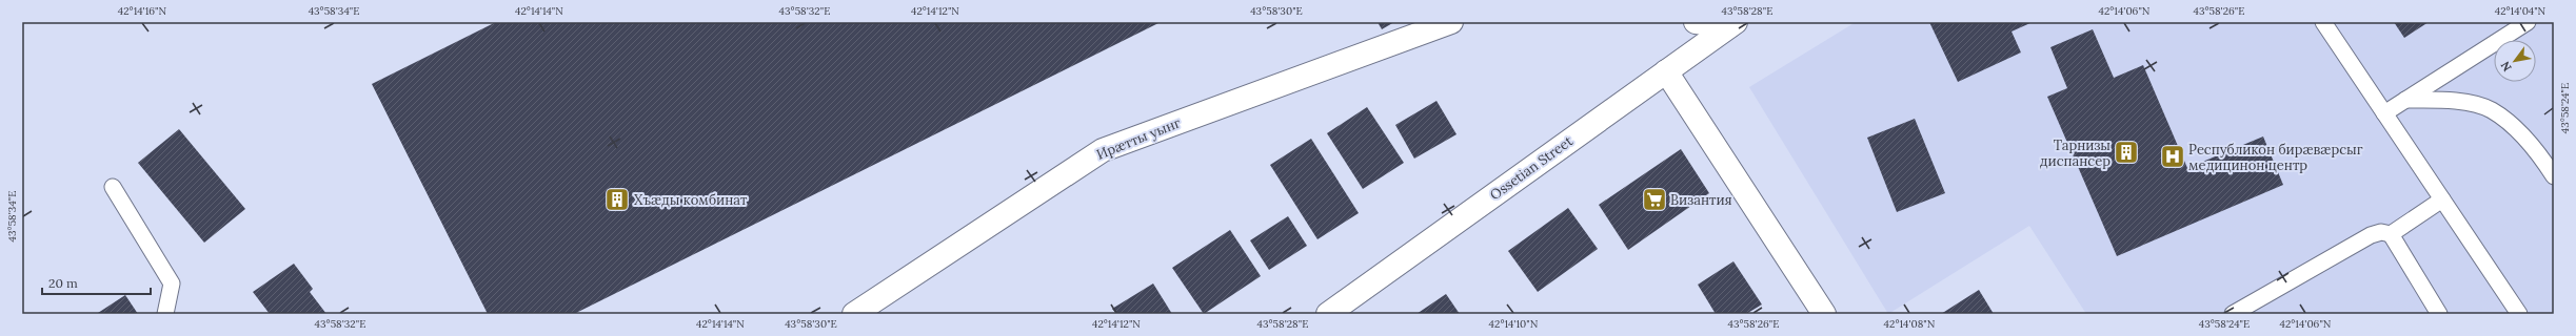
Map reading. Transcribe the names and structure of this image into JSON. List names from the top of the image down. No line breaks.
{"streets":{"street":["Ирæтты уынг","Ossetian Street"]},"places":{"building":["Тарнизы диспансер","Хъæды комбинат"],"hospital":["Республикон бирæвæрсыг медицинон центр"],"supermarket":["Византия"]},"scale_bar":"20 m","north":"bottom left","coordinates":["42°14'16\"N","43°58'34\"E","42°14'14\"N","43°58'32\"E","42°14'12\"N","43°58'30\"E","43°58'28\"E","42°14'06\"N","43°58'26\"E","42°14'04\"N","43°58'24\"E","42°14'10\"N","42°14'08\"N"]}
